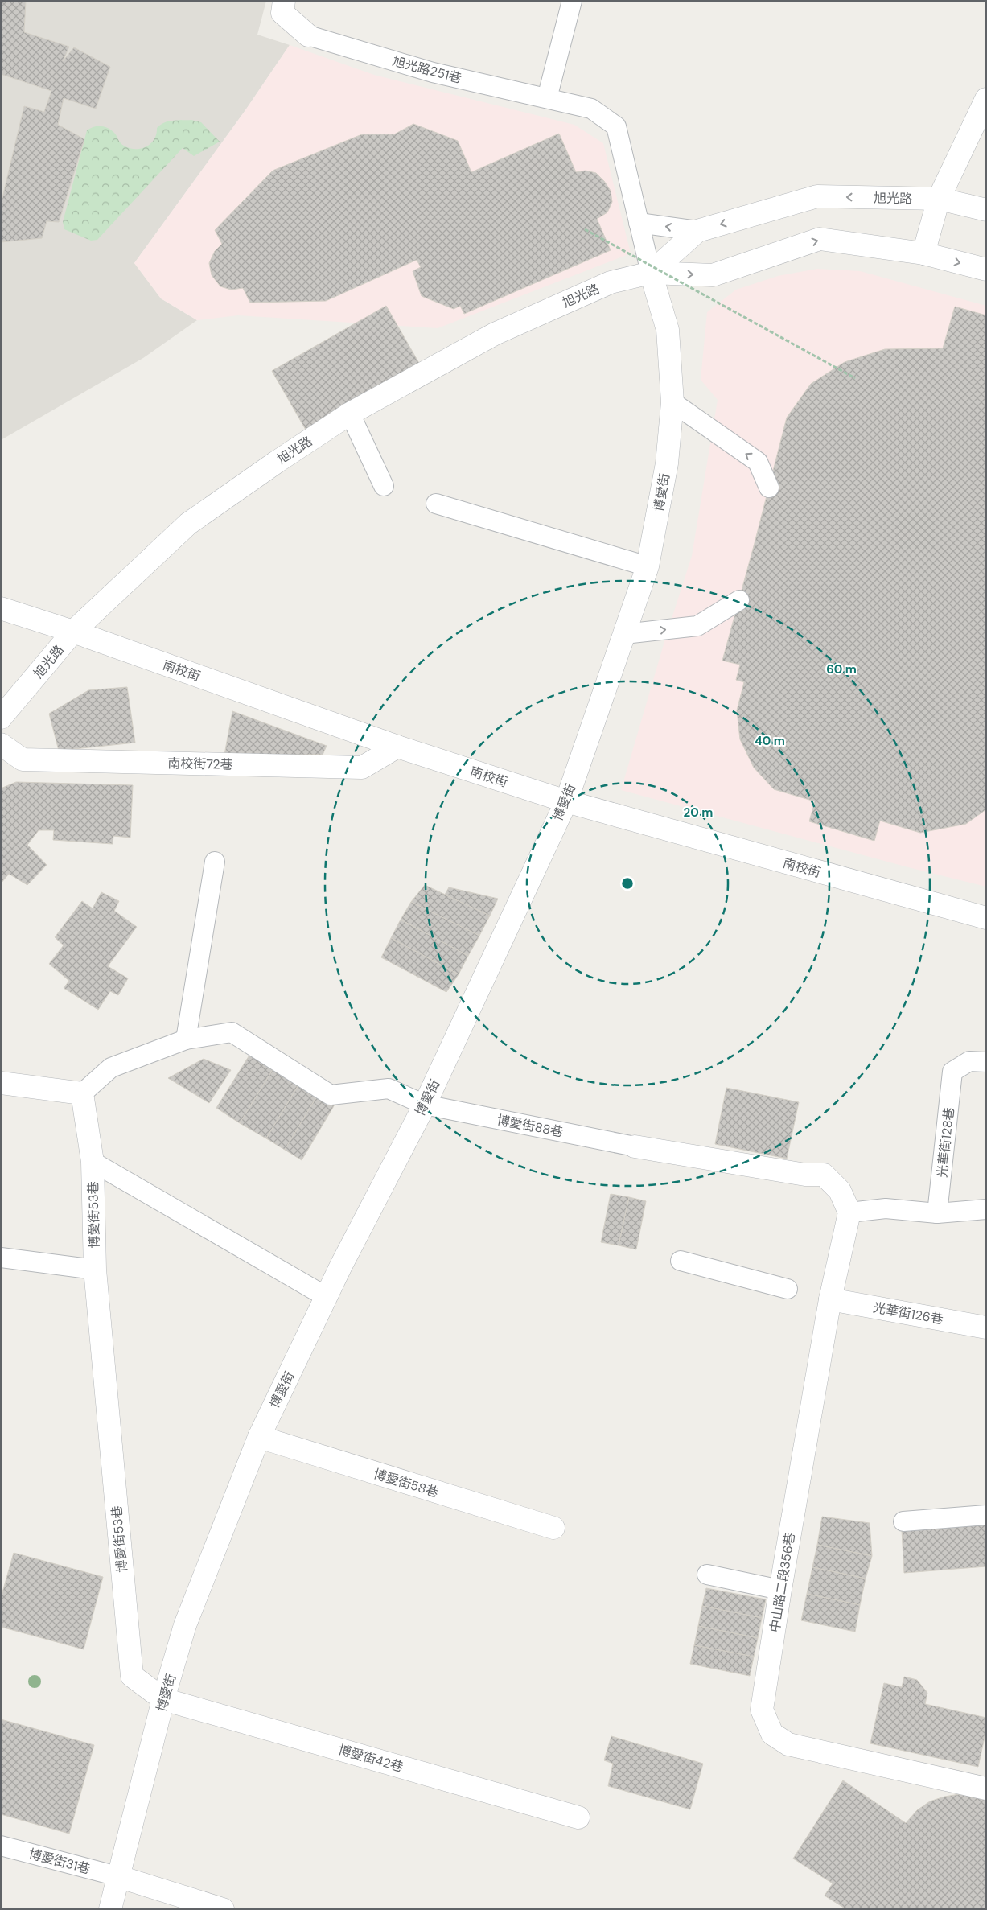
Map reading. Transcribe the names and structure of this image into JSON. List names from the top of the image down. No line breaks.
{"streets":{"street":["旭光路","博愛街","南校街","南校街72巷","博愛街53巷","光華街126巷","博愛街58巷","中山路二段356巷","博愛街42巷"],"lane":["旭光路251巷","博愛街88巷","光華街128巷","博愛街31巷"]},"crossings":[["旭光路251巷","旭光路"],["旭光路251巷","博愛街"],["旭光路","博愛街"],["旭光路","南校街"],["博愛街","南校街"],["博愛街","博愛街88巷"],["博愛街","博愛街53巷"],["博愛街","博愛街58巷"],["博愛街","博愛街42巷"],["博愛街","博愛街31巷"],["南校街","南校街72巷"],["博愛街53巷","博愛街42巷"],["光華街126巷","中山路二段356巷"]],"rings":["60 m","40 m","20 m"]}
